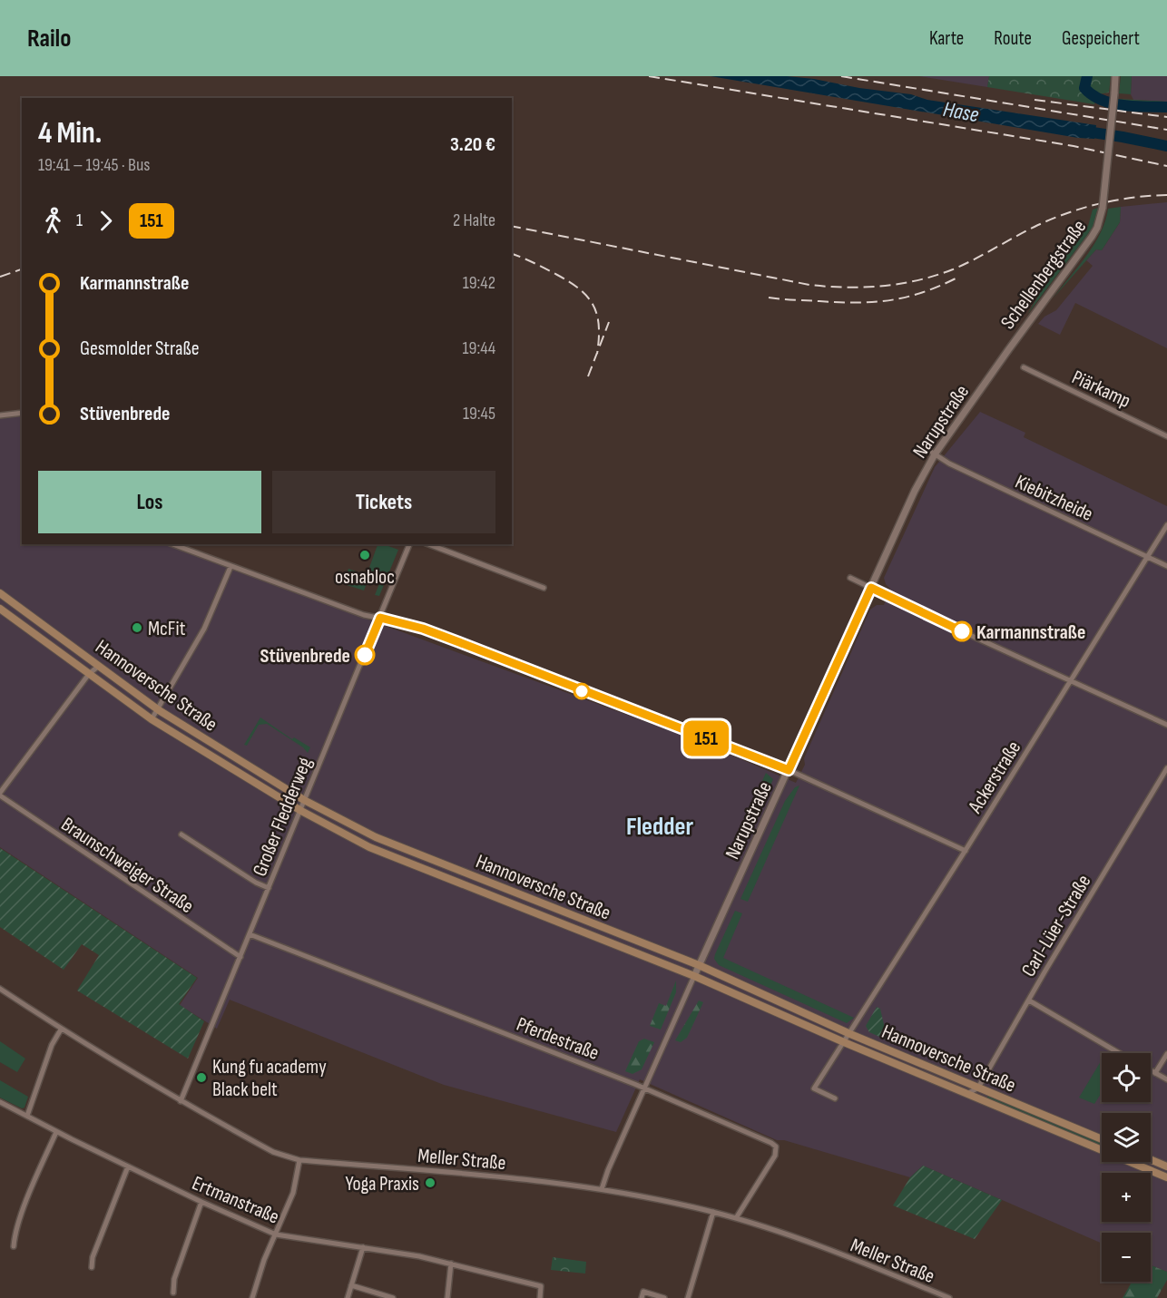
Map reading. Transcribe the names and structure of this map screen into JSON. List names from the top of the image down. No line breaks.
{"streets":{"main road":["Hannoversche Straße"],"street":["Schellenbergstraße","Piärkamp","Narupstraße","Kiebitzheide","Ackerstraße","Großer Fledderweg","Braunschweiger Straße","Carl-Lüer-Straße","Pferdestraße","Meller Straße","Ertmanstraße"]},"crossings":[["Schellenbergstraße","Narupstraße"],["Narupstraße","Kiebitzheide"],["Narupstraße","Hannoversche Straße"],["Narupstraße","Pferdestraße"],["Narupstraße","Meller Straße"],["Kiebitzheide","Ackerstraße"],["Hannoversche Straße","Ackerstraße"],["Hannoversche Straße","Großer Fledderweg"],["Hannoversche Straße","Carl-Lüer-Straße"],["Großer Fledderweg","Braunschweiger Straße"],["Großer Fledderweg","Pferdestraße"],["Großer Fledderweg","Meller Straße"],["Pferdestraße","Meller Straße"]],"districts":["Fledder"],"water":["Hase"],"places":["osnabloc","McFit","Karmannstraße","Stüvenbrede","Kung fu academy Black belt","Yoga Praxis"],"lines":["bus line 151"],"page":{"header":"Railo","nav":["Karte","Route","Gespeichert"],"on_map":"151","heading":["4 Min.","19:41 – 19:45 · Bus","3.20 €"],"legs":["1","151","2 Halte"],"list":[{"name":"Karmannstraße","value":"19:42"},{"name":"Gesmolder Straße","value":"19:44"},{"name":"Stüvenbrede","value":"19:45"}],"buttons":["Los","Tickets"],"map_buttons":["+","−"]}}
